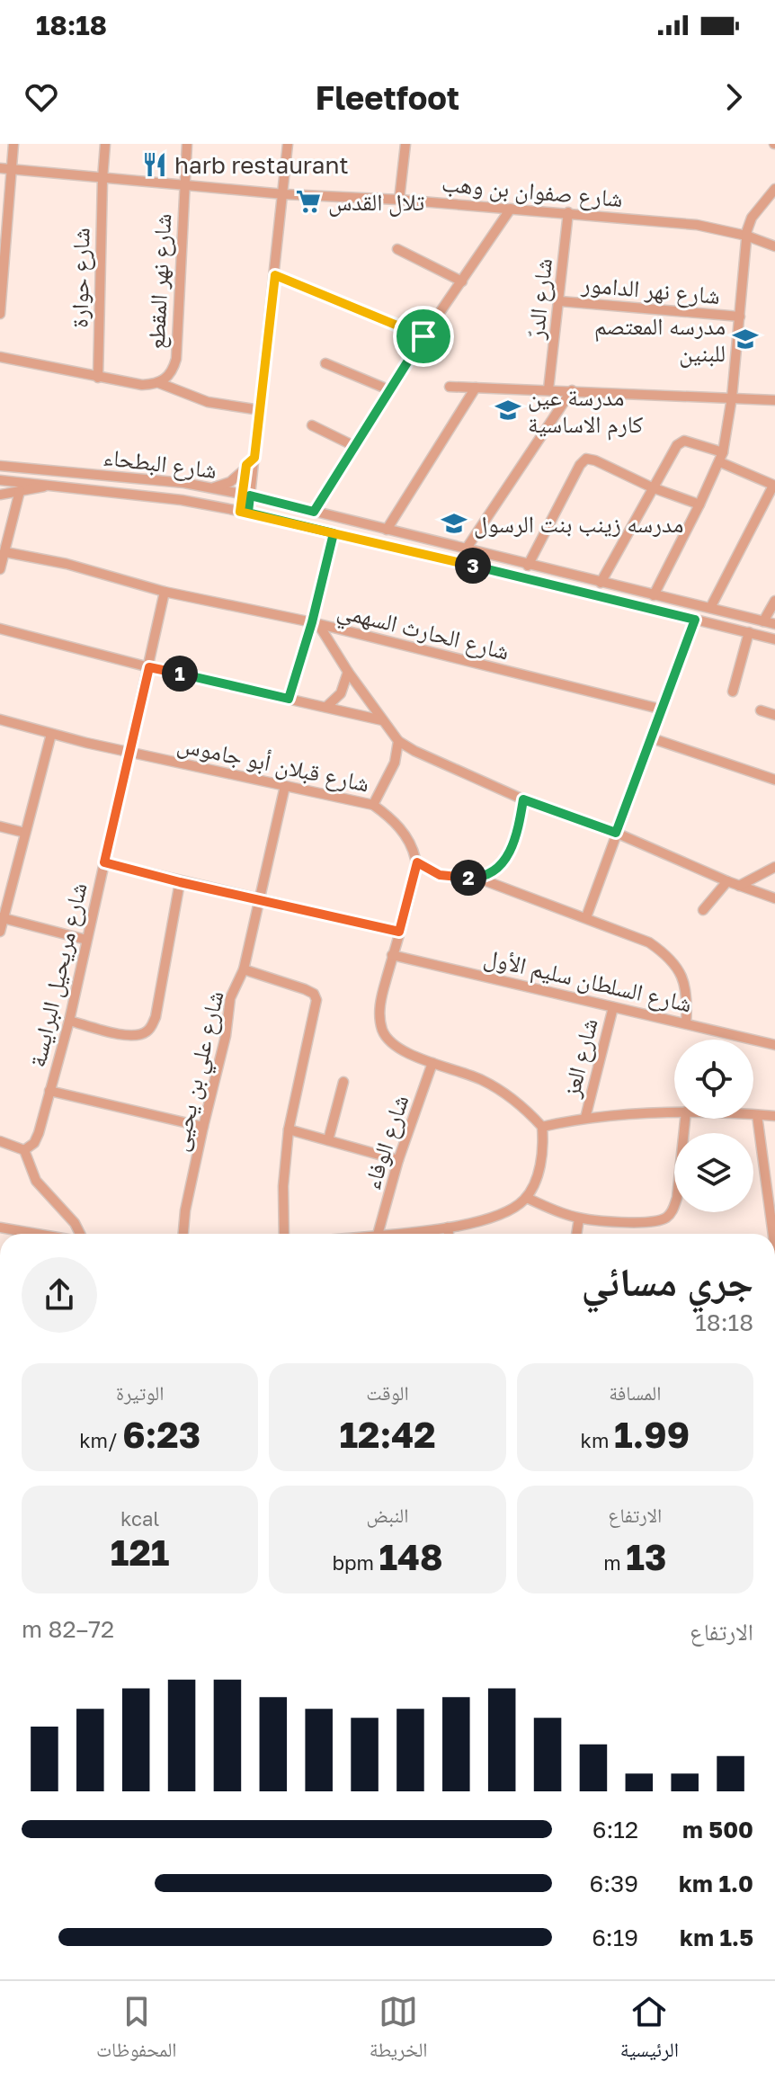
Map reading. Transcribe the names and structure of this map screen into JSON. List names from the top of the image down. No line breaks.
{"streets":{"street":["شارع صفوان بن وهب","شارع حوارة","شارع نهر المقطع","شارع نهر الدامور","شارع الدرّ","شارع البطحاء","شارع الحارث السهمي","شارع قبلان أبو جاموس","شارع مريحيل البرايسة","شارع السلطان سليم الأول","شارع العز","شارع علي بن يحيى","شارع الوفاء"]},"crossings":[["شارع صفوان بن وهب","شارع حوارة"],["شارع صفوان بن وهب","شارع نهر المقطع"],["شارع صفوان بن وهب","شارع الدرّ"],["شارع حوارة","شارع نهر المقطع"],["شارع نهر الدامور","شارع الدرّ"],["شارع الحارث السهمي","شارع مريحيل البرايسة"],["شارع قبلان أبو جاموس","شارع مريحيل البرايسة"],["شارع قبلان أبو جاموس","شارع علي بن يحيى"],["شارع السلطان سليم الأول","شارع العز"]],"places":{"restaurant":["harb restaurant"],"supermarket":["تلال القدس"],"school or university":["مدرسه المعتصم للبنين","مدرسة عين كارم الاساسية","مدرسه زينب بنت الرسول"]},"page":{"status":"18:18","header":"Fleetfoot","pins":["3","1","2"],"heading":["جري مسائي","18:18"],"stats":[["المسافة","1.99 km"],["الوقت","12:42"],["الوتيرة","6:23 /km"],["الارتفاع","13 m"],["النبض","148 bpm"],["kcal","121"]],"chart":["الارتفاع","72–82 m"],"list":[{"name":"500 m","note":"6:12"},{"name":"1.0 km","note":"6:39"},{"name":"1.5 km","note":"6:19"}],"tabs":["الرئيسية","الخريطة","المحفوظات"]}}
